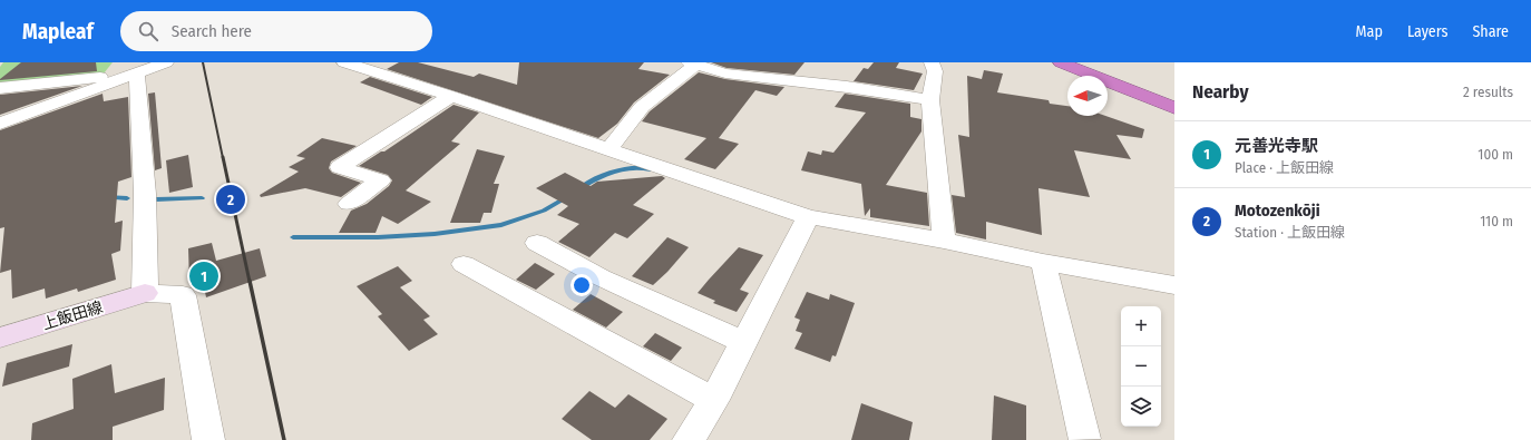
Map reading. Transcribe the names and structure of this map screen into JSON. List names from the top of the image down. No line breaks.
{"streets":{"main road":["上飯田線"]},"north":"left","page":{"header":"Mapleaf","search":"Search here","nav":["Map","Layers","Share"],"heading":["Nearby","2 results"],"list":[{"mark":"1","name":"元善光寺駅","note":"Place · 上飯田線","value":"100 m"},{"mark":"2","name":"Motozenkōji","note":"Station · 上飯田線","value":"110 m"}],"pins":["2","1"],"map_buttons":["+","−"]}}
